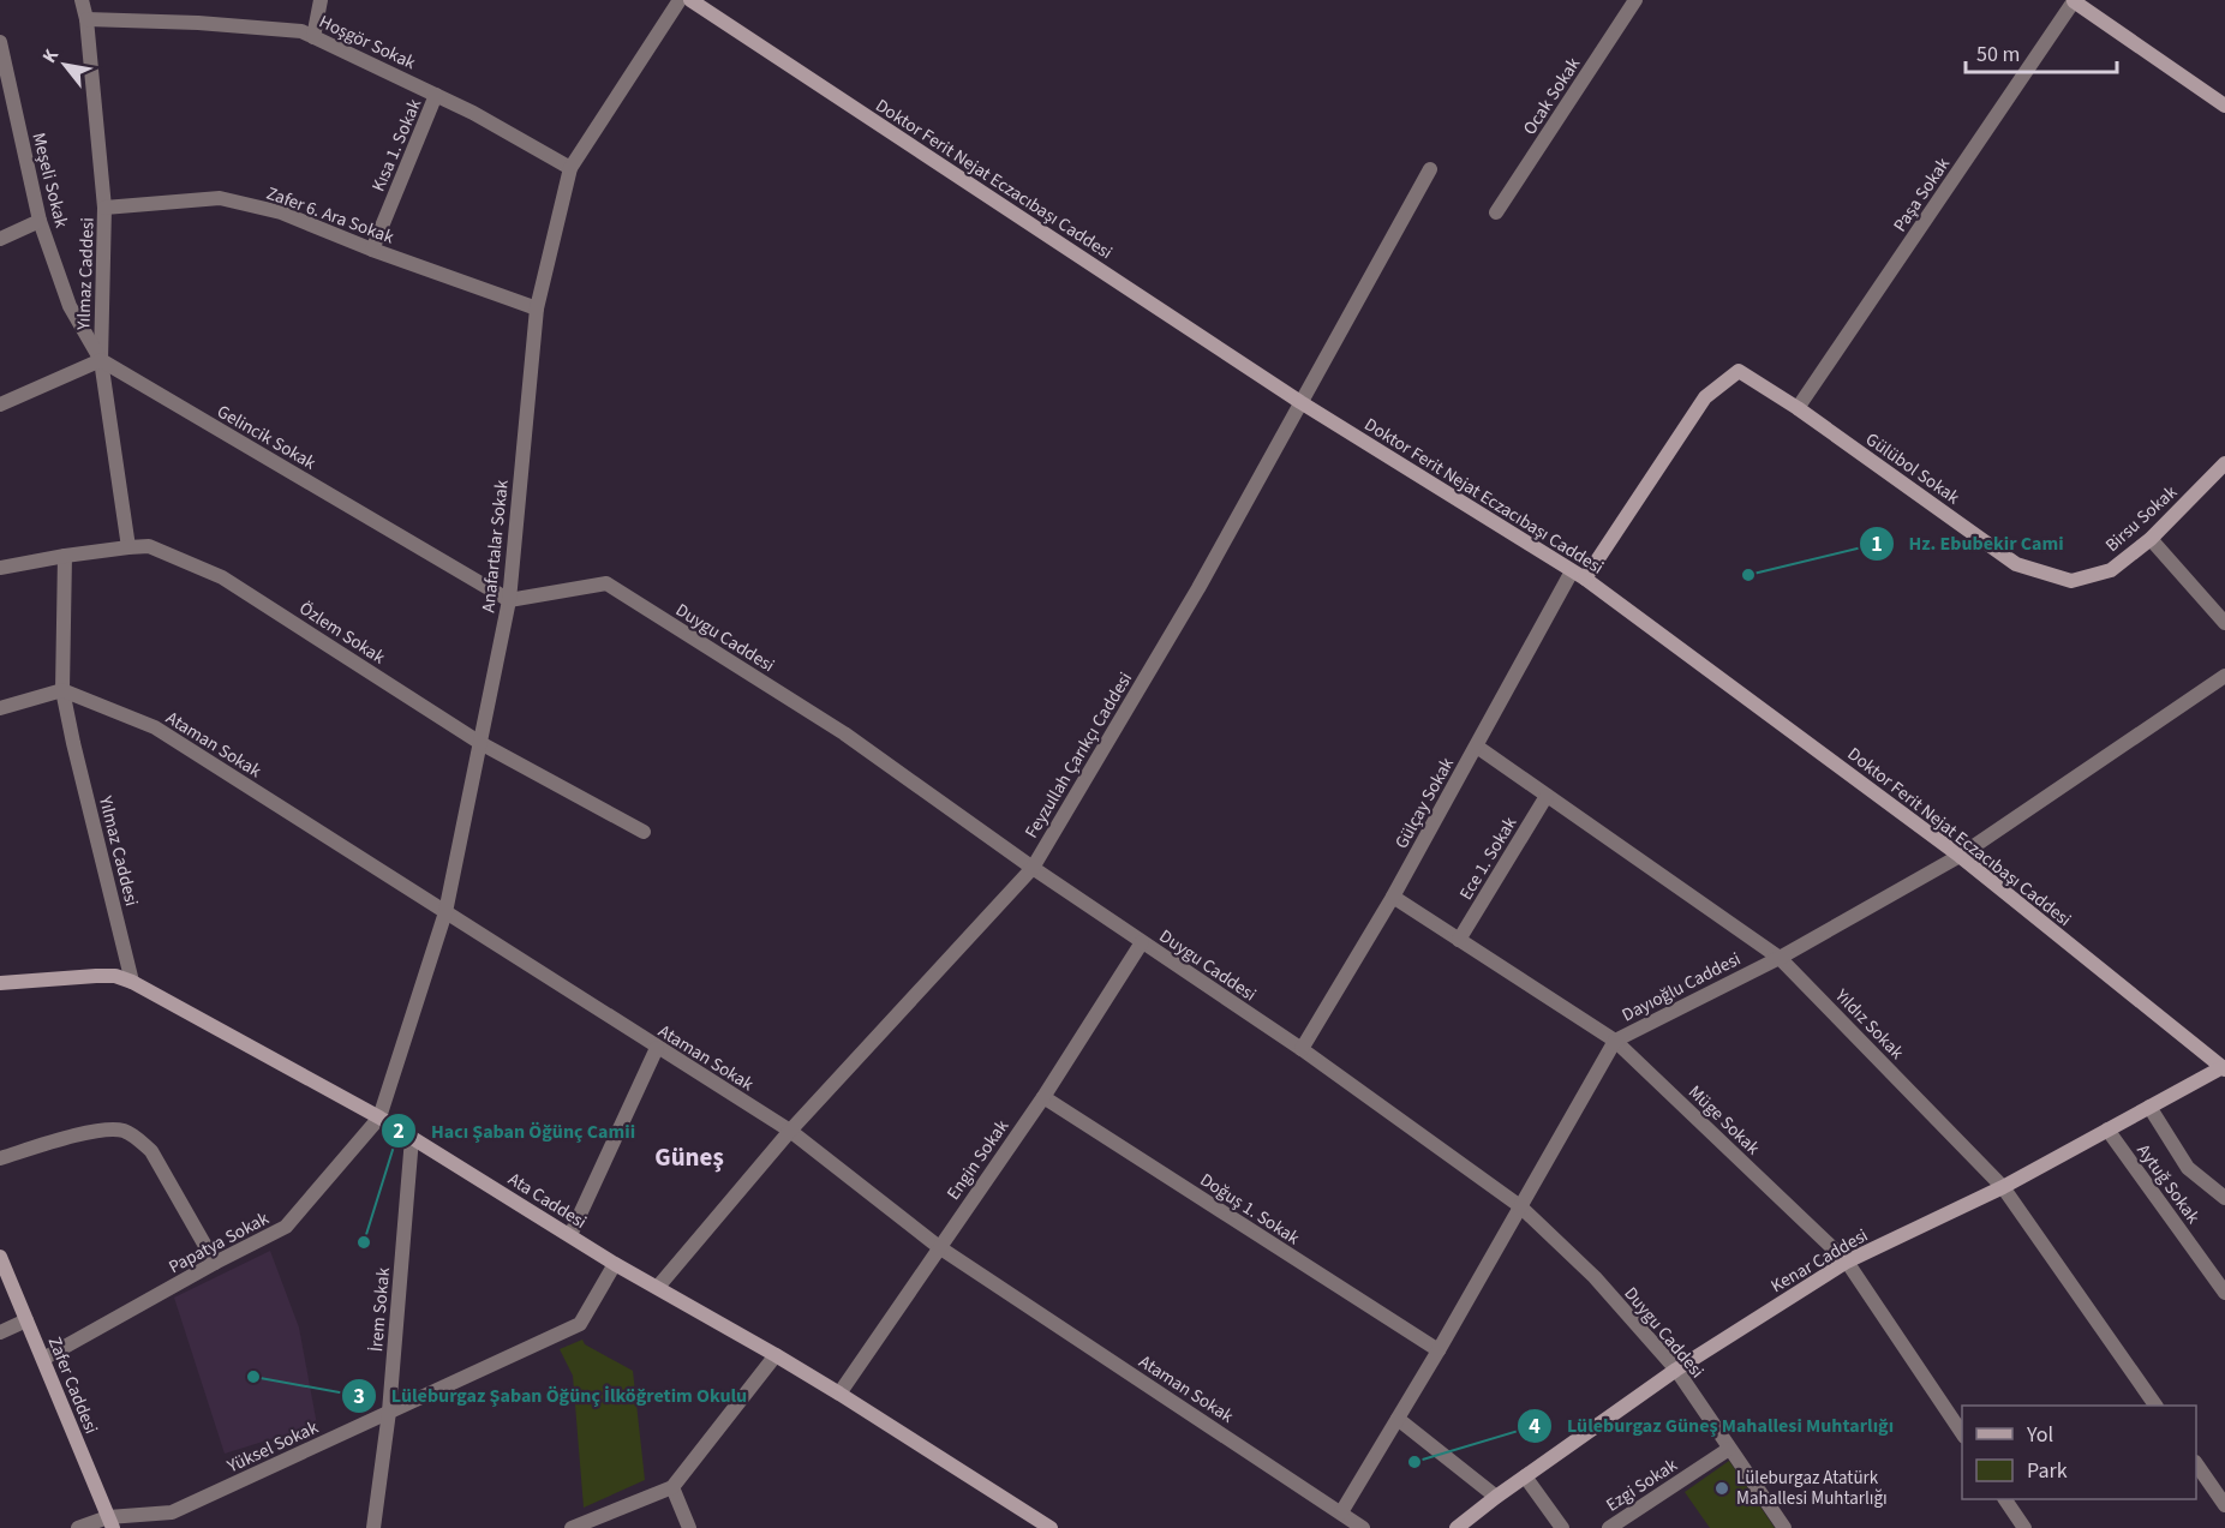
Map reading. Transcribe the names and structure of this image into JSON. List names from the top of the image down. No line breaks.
{"streets":{"main road":["Doktor Ferit Nejat Eczacıbaşı Caddesi","Gülübol Sokak","Birsu Sokak","Gülçay Sokak","Ata Caddesi","Kenar Caddesi","Zafer Caddesi"],"street":["Hoşgör Sokak","Ocak Sokak","Kısa 1. Sokak","Meşeli Sokak","Paşa Sokak","Zafer 6. Ara Sokak","Yılmaz Caddesi","Gelincik Sokak","Anafartalar Sokak","Özlem Sokak","Duygu Caddesi","Ataman Sokak","Feyzullah Çarıkçı Caddesi","Ece 1. Sokak","Dayıoğlu Caddesi","Yıldız Sokak","Müge Sokak","Engin Sokak","Aytuğ Sokak","Doğuş 1. Sokak","Papatya Sokak","İrem Sokak","Yüksel Sokak","Ezgi Sokak"]},"crossings":[["Hoşgör Sokak","Kısa 1. Sokak"],["Hoşgör Sokak","Yılmaz Caddesi"],["Hoşgör Sokak","Anafartalar Sokak"],["Kısa 1. Sokak","Zafer 6. Ara Sokak"],["Doktor Ferit Nejat Eczacıbaşı Caddesi","Feyzullah Çarıkçı Caddesi"],["Doktor Ferit Nejat Eczacıbaşı Caddesi","Gülçay Sokak"],["Doktor Ferit Nejat Eczacıbaşı Caddesi","Dayıoğlu Caddesi"],["Doktor Ferit Nejat Eczacıbaşı Caddesi","Kenar Caddesi"],["Meşeli Sokak","Yılmaz Caddesi"],["Meşeli Sokak","Gelincik Sokak"],["Paşa Sokak","Gülübol Sokak"],["Zafer 6. Ara Sokak","Yılmaz Caddesi"],["Zafer 6. Ara Sokak","Anafartalar Sokak"],["Yılmaz Caddesi","Gelincik Sokak"],["Yılmaz Caddesi","Özlem Sokak"],["Yılmaz Caddesi","Ataman Sokak"],["Yılmaz Caddesi","Ata Caddesi"],["Gelincik Sokak","Anafartalar Sokak"],["Gelincik Sokak","Duygu Caddesi"],["Gülübol Sokak","Birsu Sokak"],["Gülübol Sokak","Gülçay Sokak"],["Anafartalar Sokak","Özlem Sokak"],["Anafartalar Sokak","Duygu Caddesi"],["Anafartalar Sokak","Ataman Sokak"],["Anafartalar Sokak","Ata Caddesi"],["Anafartalar Sokak","Papatya Sokak"],["Duygu Caddesi","Feyzullah Çarıkçı Caddesi"],["Duygu Caddesi","Gülçay Sokak"],["Duygu Caddesi","Dayıoğlu Caddesi"],["Duygu Caddesi","Engin Sokak"],["Duygu Caddesi","Kenar Caddesi"],["Duygu Caddesi","Ezgi Sokak"],["Ataman Sokak","Feyzullah Çarıkçı Caddesi"],["Ataman Sokak","Dayıoğlu Caddesi"],["Ataman Sokak","Engin Sokak"],["Feyzullah Çarıkçı Caddesi","Ata Caddesi"],["Gülçay Sokak","Yıldız Sokak"],["Gülçay Sokak","Müge Sokak"],["Ece 1. Sokak","Yıldız Sokak"],["Ece 1. Sokak","Müge Sokak"],["Dayıoğlu Caddesi","Yıldız Sokak"],["Dayıoğlu Caddesi","Müge Sokak"],["Dayıoğlu Caddesi","Doğuş 1. Sokak"],["Yıldız Sokak","Kenar Caddesi"],["Müge Sokak","Kenar Caddesi"],["Engin Sokak","Ata Caddesi"],["Engin Sokak","Doğuş 1. Sokak"],["Aytuğ Sokak","Kenar Caddesi"],["Ata Caddesi","Papatya Sokak"],["Ata Caddesi","İrem Sokak"],["Ata Caddesi","Yüksel Sokak"],["Papatya Sokak","Zafer Caddesi"],["İrem Sokak","Yüksel Sokak"],["Zafer Caddesi","Yüksel Sokak"]],"districts":["Güneş"],"places":["Hz. Ebubekir Cami","Hacı Şaban Öğünç Camii","Lüleburgaz Şaban Öğünç İlköğretim Okulu","Lüleburgaz Güneş Mahallesi Muhtarlığı","Lüleburgaz Atatürk Mahallesi Muhtarlığı"],"legend":["Yol","Park"],"scale_bar":"50 m","north":"top left"}
